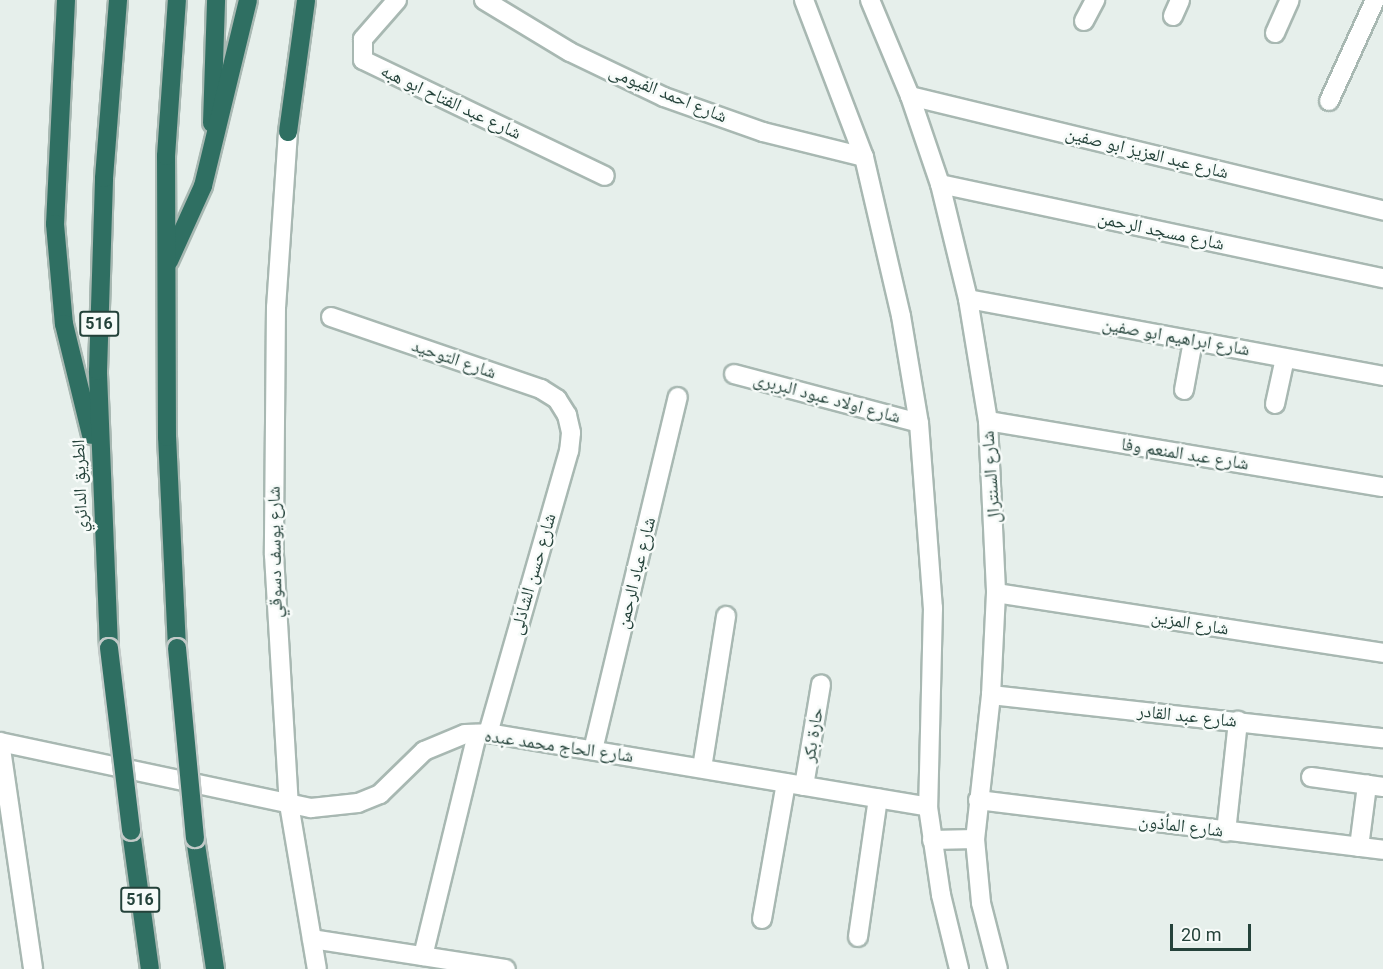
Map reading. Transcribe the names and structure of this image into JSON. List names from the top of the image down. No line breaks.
{"streets":{"highway":["516","الطريق الدائري"],"street":["شارع احمد الفيومى","شارع عبد الفتاح ابو هبه","شارع عبد العزيز ابو صفين","شارع مسجد الرحمن","شارع ابراهيم ابو صفين","شارع التوحيد","شارع اولاد عبود البربرى","شارع عبد المنعم وفا","شارع السنترال","شارع يوسف دسوقي","شارع عباد الرحمن","شارع حسن الشاذلى","شارع المزين","شارع عبد القادر","حارة بكر","شارع الحاج محمد عبده","شارع المأذون"]},"crossings":[["شارع عبد العزيز ابو صفين","شارع السنترال"],["شارع مسجد الرحمن","شارع السنترال"],["شارع ابراهيم ابو صفين","شارع السنترال"],["شارع التوحيد","شارع حسن الشاذلى"],["شارع عبد المنعم وفا","شارع السنترال"],["شارع السنترال","شارع المزين"],["شارع السنترال","شارع عبد القادر"],["شارع السنترال","شارع المأذون"],["شارع يوسف دسوقي","شارع الحاج محمد عبده"],["شارع عباد الرحمن","شارع الحاج محمد عبده"],["شارع حسن الشاذلى","شارع الحاج محمد عبده"],["حارة بكر","شارع الحاج محمد عبده"]],"scale_bar":"20 m"}
